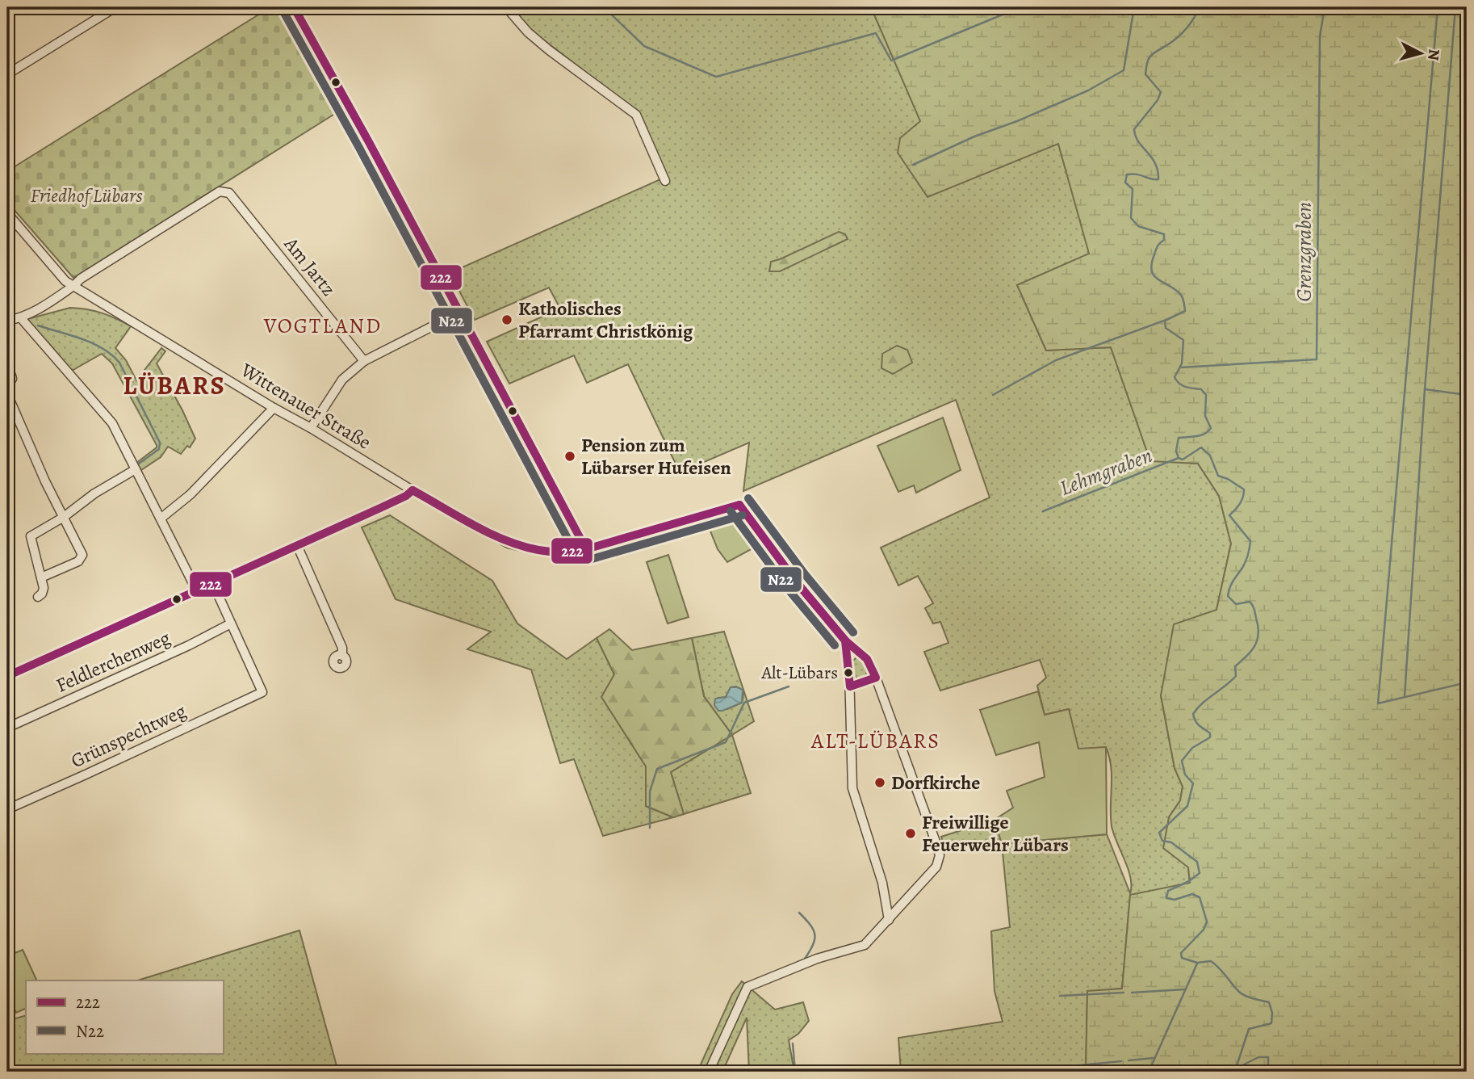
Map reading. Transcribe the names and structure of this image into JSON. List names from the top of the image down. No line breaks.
{"streets":{"street":["Am Jartz","Wittenauer Straße","Feldlerchenweg","Grünspechtweg"]},"crossings":[["Am Jartz","Wittenauer Straße"],["Feldlerchenweg","Grünspechtweg"]],"districts":["VOGTLAND","LÜBARS","ALT-LÜBARS"],"water":["Grenzgraben","Lehmgraben"],"parks":["Friedhof Lübars"],"places":["Katholisches Pfarramt Christkönig","Pension zum Lübarser Hufeisen","Alt-Lübars","Dorfkirche","Freiwillige Feuerwehr Lübars"],"lines":["transit line 222","transit line N22"],"legend":["222","N22"],"north":"right"}
